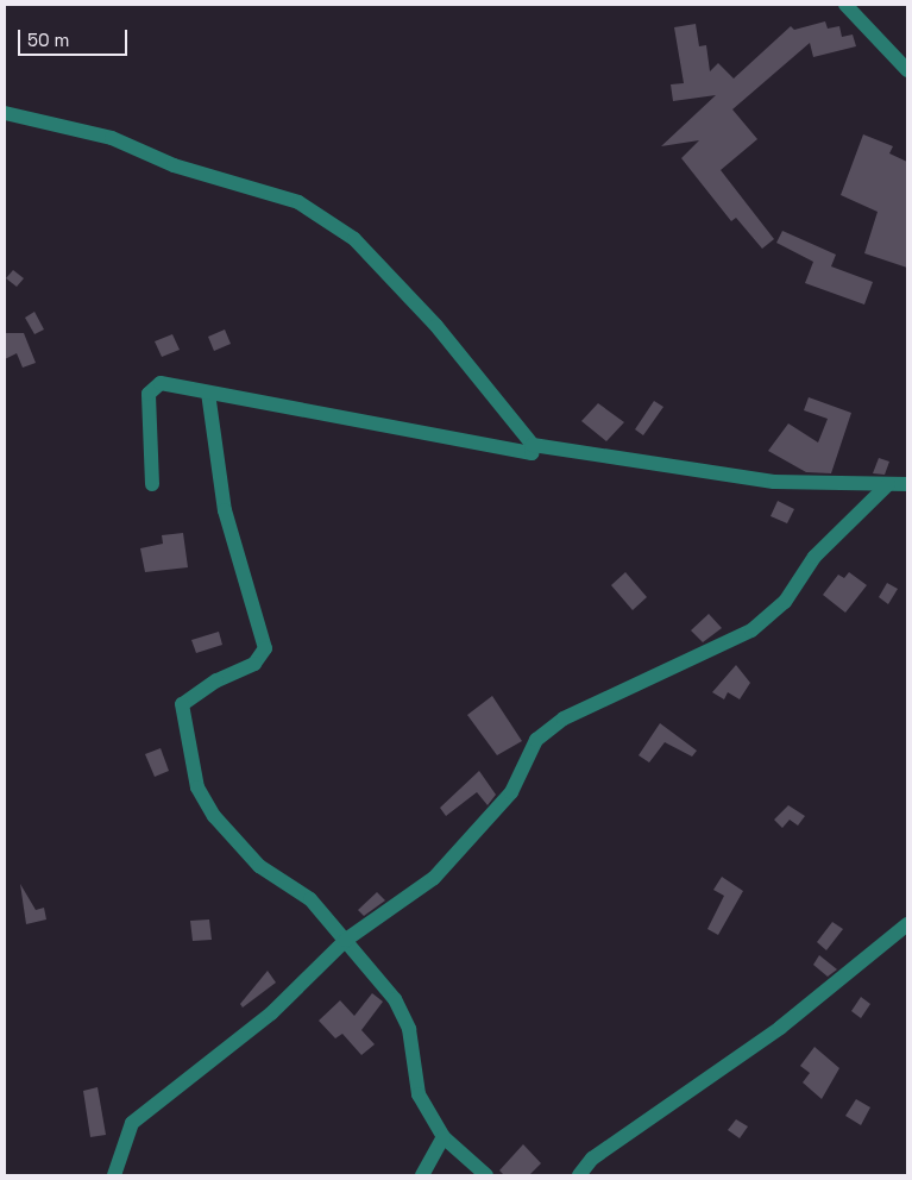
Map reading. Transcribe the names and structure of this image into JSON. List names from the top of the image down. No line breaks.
{"scale_bar":"50 m"}
